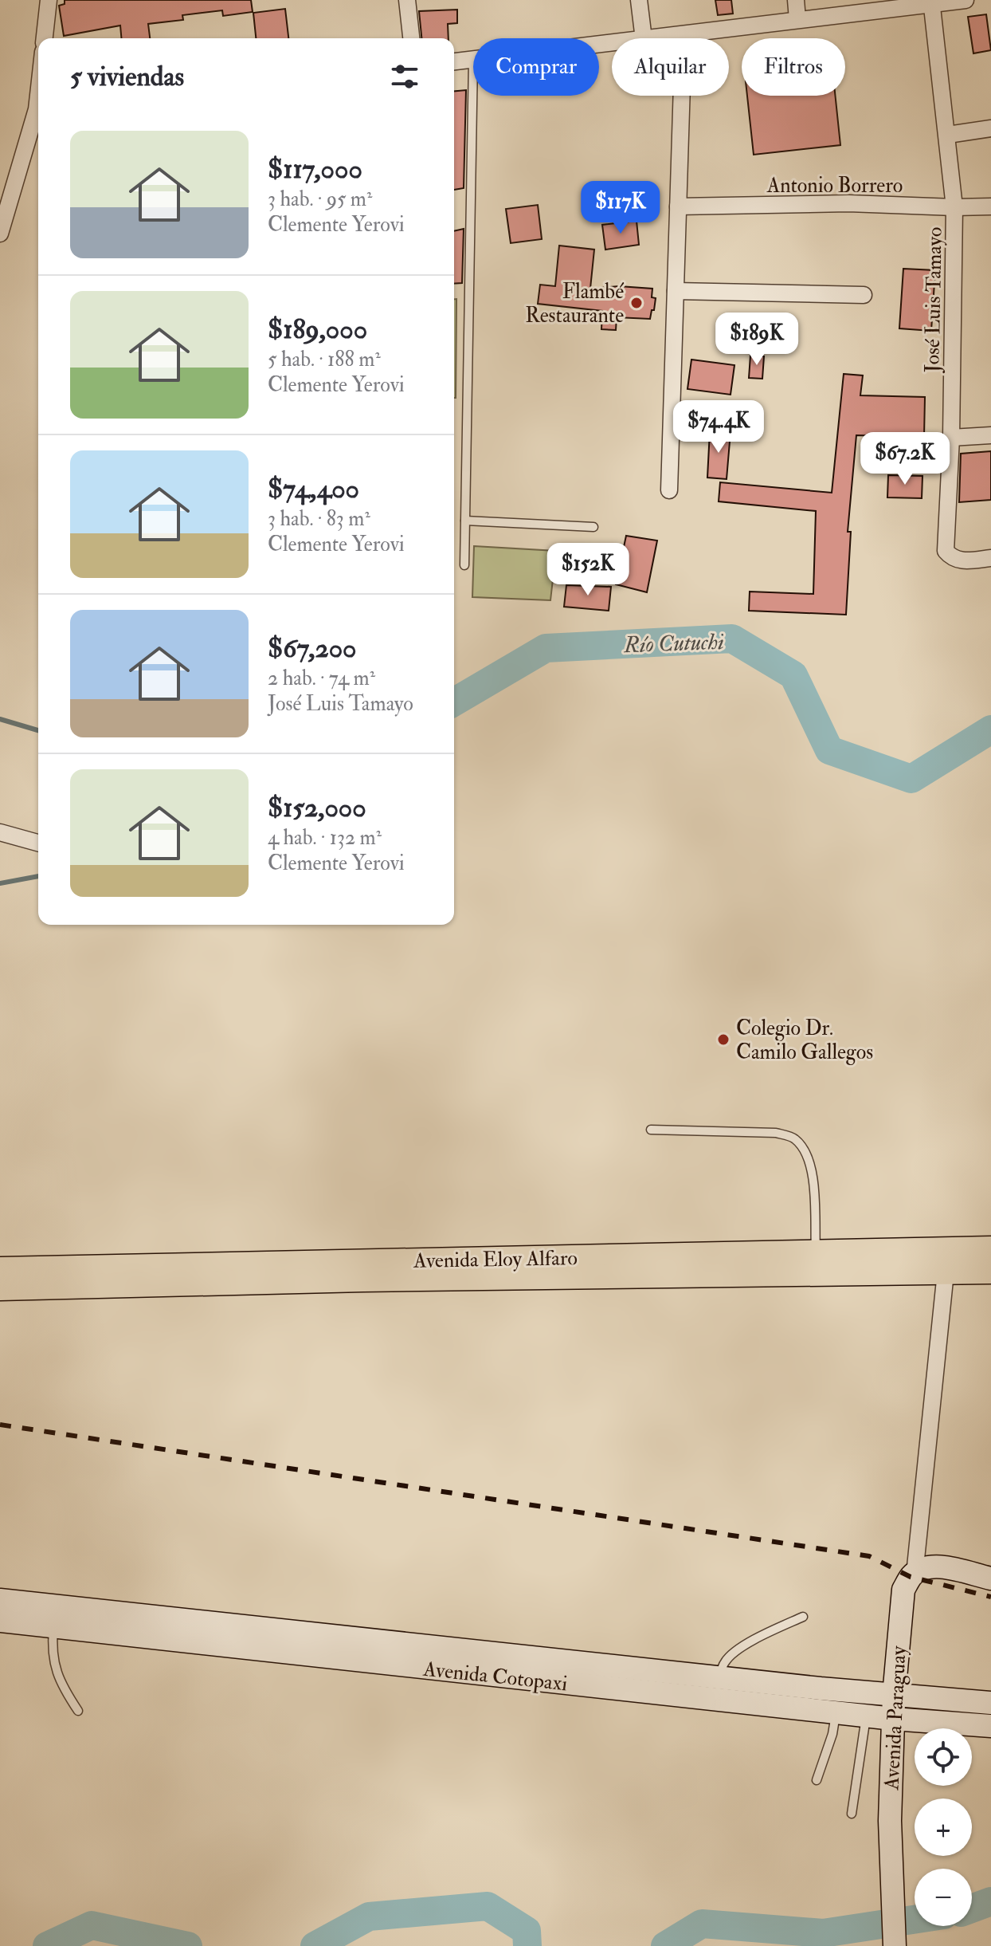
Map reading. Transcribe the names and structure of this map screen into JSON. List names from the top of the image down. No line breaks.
{"streets":{"main road":["Avenida Eloy Alfaro","Avenida Cotopaxi","Avenida Paraguay"],"street":["Antonio Borrero","José Luis Tamayo"]},"crossings":[["Antonio Borrero","José Luis Tamayo"],["Avenida Cotopaxi","Avenida Paraguay"]],"water":["Río Cutuchi"],"places":["Flambé Restaurante","Colegio Dr. Camilo Gallegos"],"page":{"chip":["Comprar","Alquilar","Filtros"],"heading":"5 viviendas","list":[{"name":"$117,000","note":"3 hab. · 95 m² · Clemente Yerovi"},{"name":"$189,000","note":"5 hab. · 188 m² · Clemente Yerovi"},{"name":"$74,400","note":"3 hab. · 83 m² · Clemente Yerovi"},{"name":"$67,200","note":"2 hab. · 74 m² · José Luis Tamayo"},{"name":"$152,000","note":"4 hab. · 132 m² · Clemente Yerovi"}],"price":["$117K","$189K","$74.4K","$67.2K","$152K"],"map_buttons":["+","−"]}}
